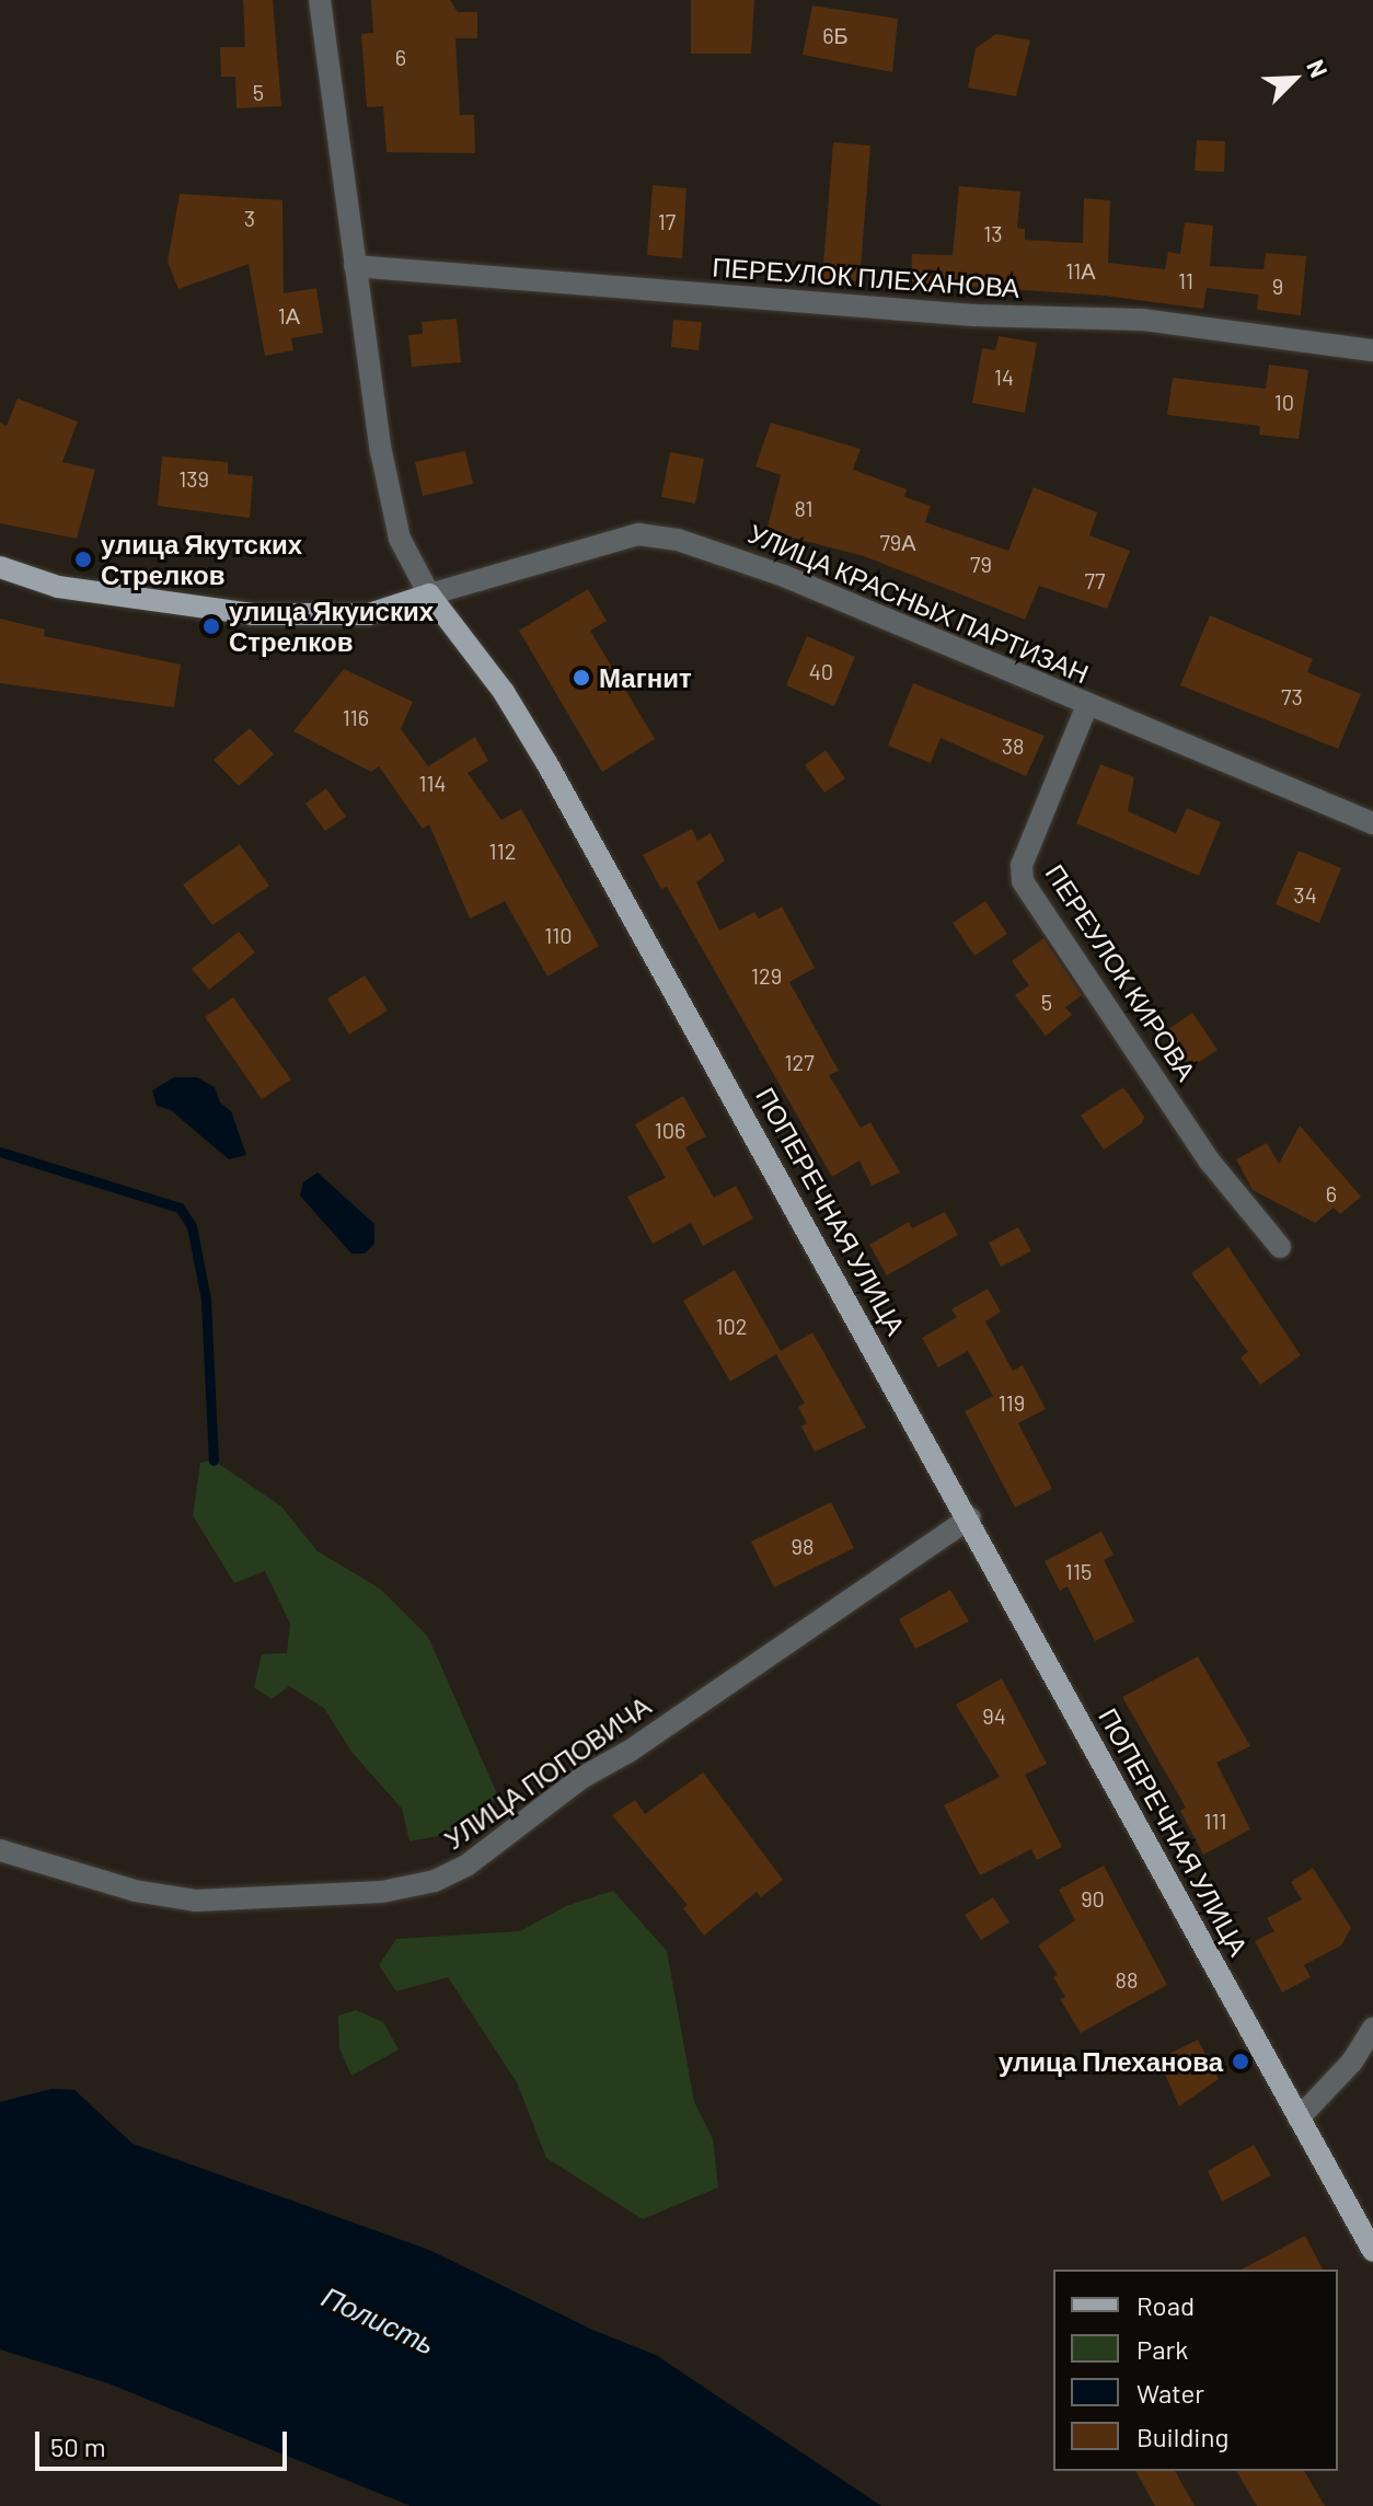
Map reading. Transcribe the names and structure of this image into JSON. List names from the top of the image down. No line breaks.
{"streets":{"main road":["ПОПЕРЕЧНАЯ УЛИЦА"],"street":["ПЕРЕУЛОК ПЛЕХАНОВА","УЛИЦА КРАСНЫХ ПАРТИЗАН","ПЕРЕУЛОК КИРОВА","УЛИЦА ПОПОВИЧА"]},"crossings":[["УЛИЦА КРАСНЫХ ПАРТИЗАН","ПЕРЕУЛОК КИРОВА"],["УЛИЦА КРАСНЫХ ПАРТИЗАН","ПОПЕРЕЧНАЯ УЛИЦА"],["ПОПЕРЕЧНАЯ УЛИЦА","УЛИЦА ПОПОВИЧА"]],"water":["Полисть"],"places":["улица Якутских Стрелков","улица Якуиских Стрелков","Магнит","улица Плеханова"],"house_numbers":["6Б","6","5","3","17","13","11А","11","9","1А","14","10","139","81","79А","79","77","40","73","116","38","114","112","34","110","129","5","127","106","6","102","119","98","115","94","111","90","88"],"legend":["Road","Park","Water","Building"],"scale_bar":"50 m","north":"top right"}
